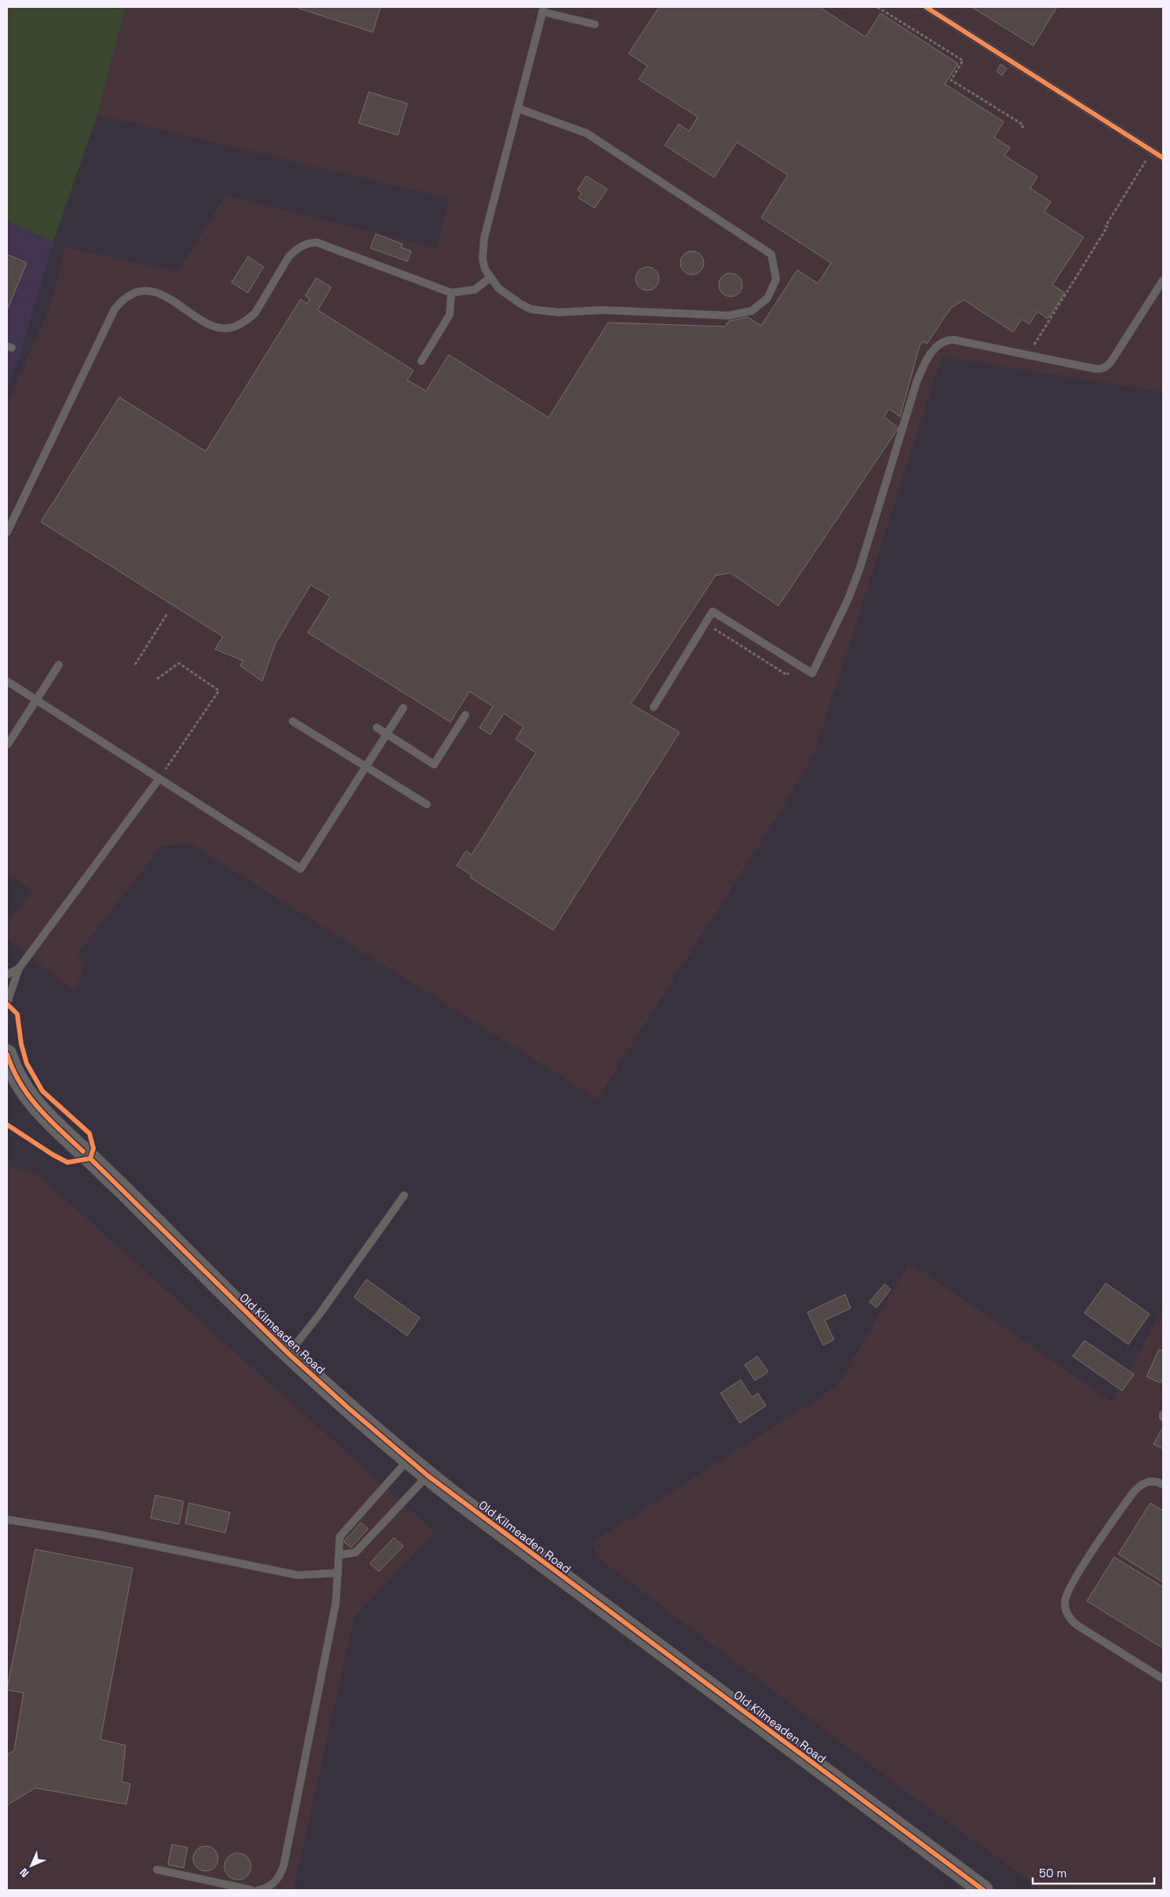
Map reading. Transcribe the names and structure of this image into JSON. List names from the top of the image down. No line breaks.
{"streets":{"street":["Old Kilmeaden Road"]},"scale_bar":"50 m","north":"bottom left"}
